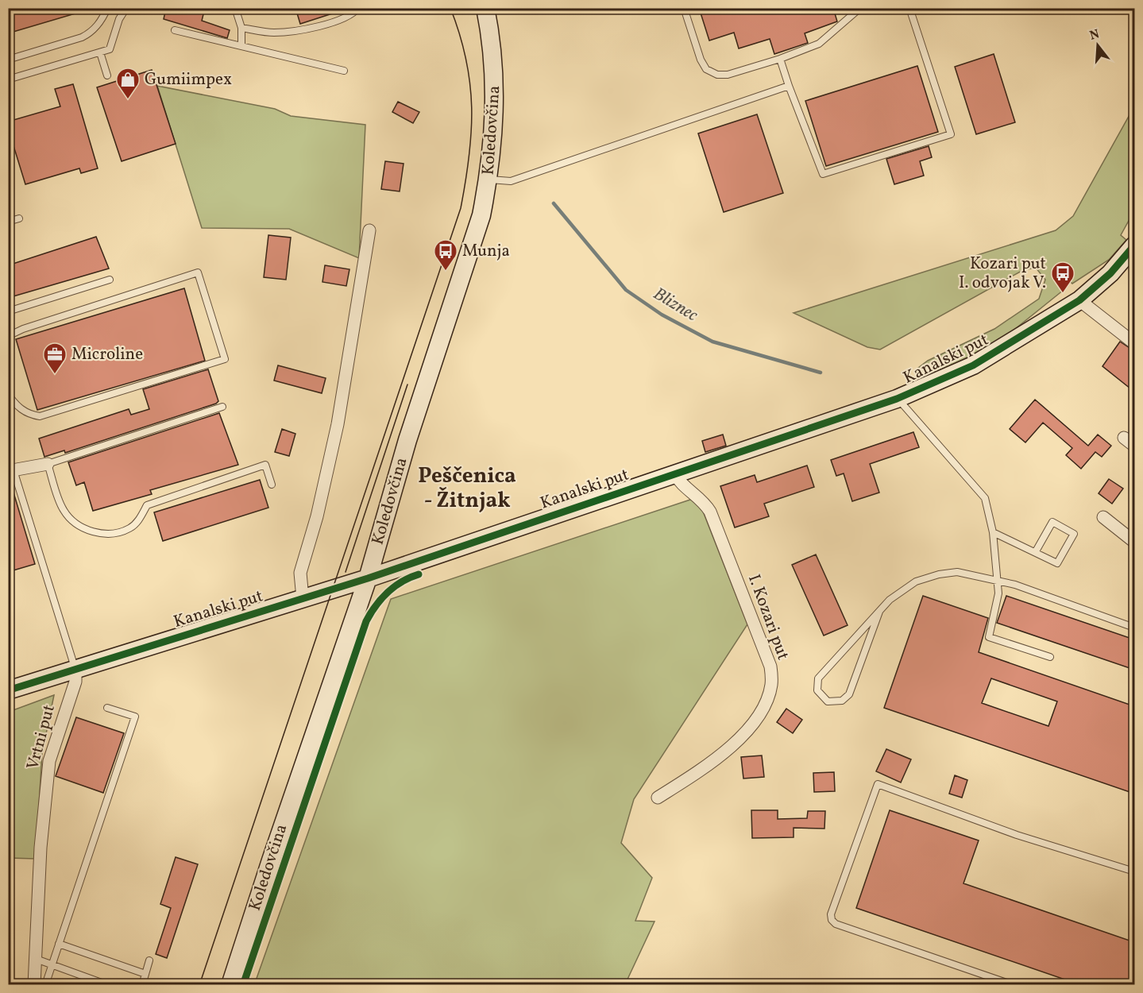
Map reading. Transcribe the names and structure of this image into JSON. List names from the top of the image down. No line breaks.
{"streets":{"street":["Koledovčina","Kanalski put","I. Kozari put","Vrtni put"]},"crossings":[["Koledovčina","Kanalski put"],["Kanalski put","I. Kozari put"],["Kanalski put","Vrtni put"]],"districts":["Peščenica - Žitnjak"],"water":["Bliznec"],"places":{"shop":["Gumiimpex"],"bus stop":["Munja","Kozari put I. odvojak V."],"office":["Microline"]},"north":"top"}
